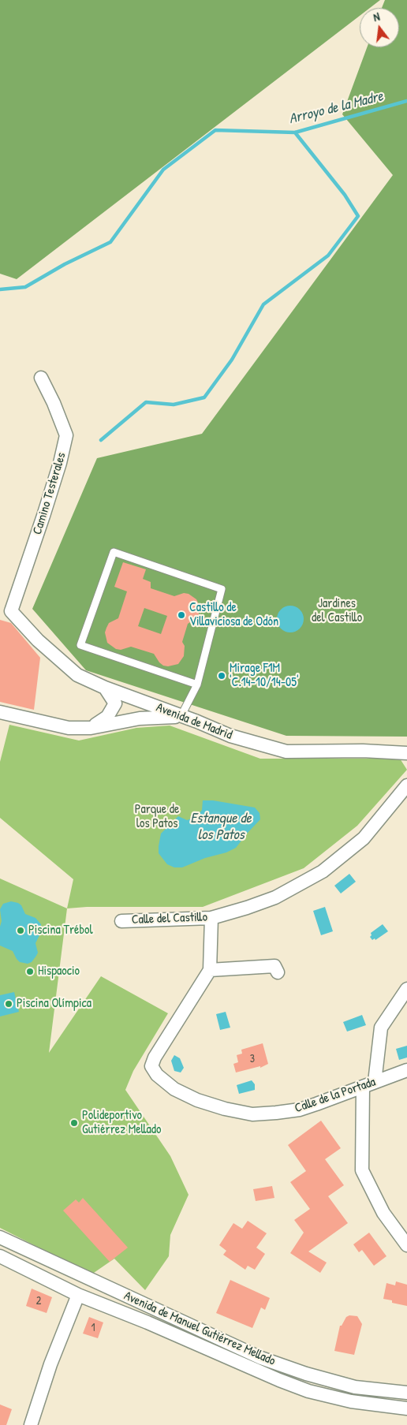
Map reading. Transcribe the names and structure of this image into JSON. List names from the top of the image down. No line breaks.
{"streets":{"street":["Camino Testerales","Avenida de Madrid","Calle del Castillo","Calle de la Portada","Avenida de Manuel Gutiérrez Mellado"]},"crossings":[["Camino Testerales","Avenida de Madrid"]],"water":["Arroyo de la Madre","Estanque de los Patos"],"parks":["Jardines del Castillo","Parque de los Patos"],"places":["Castillo de Villaviciosa de Odón","Mirage F1M 'C.14-10/14-05'","Piscina Trébol","Hispaocio","Piscina Olímpica","Polideportivo Gutiérrez Mellado"],"house_numbers":["3","2","1"],"north":"top"}
